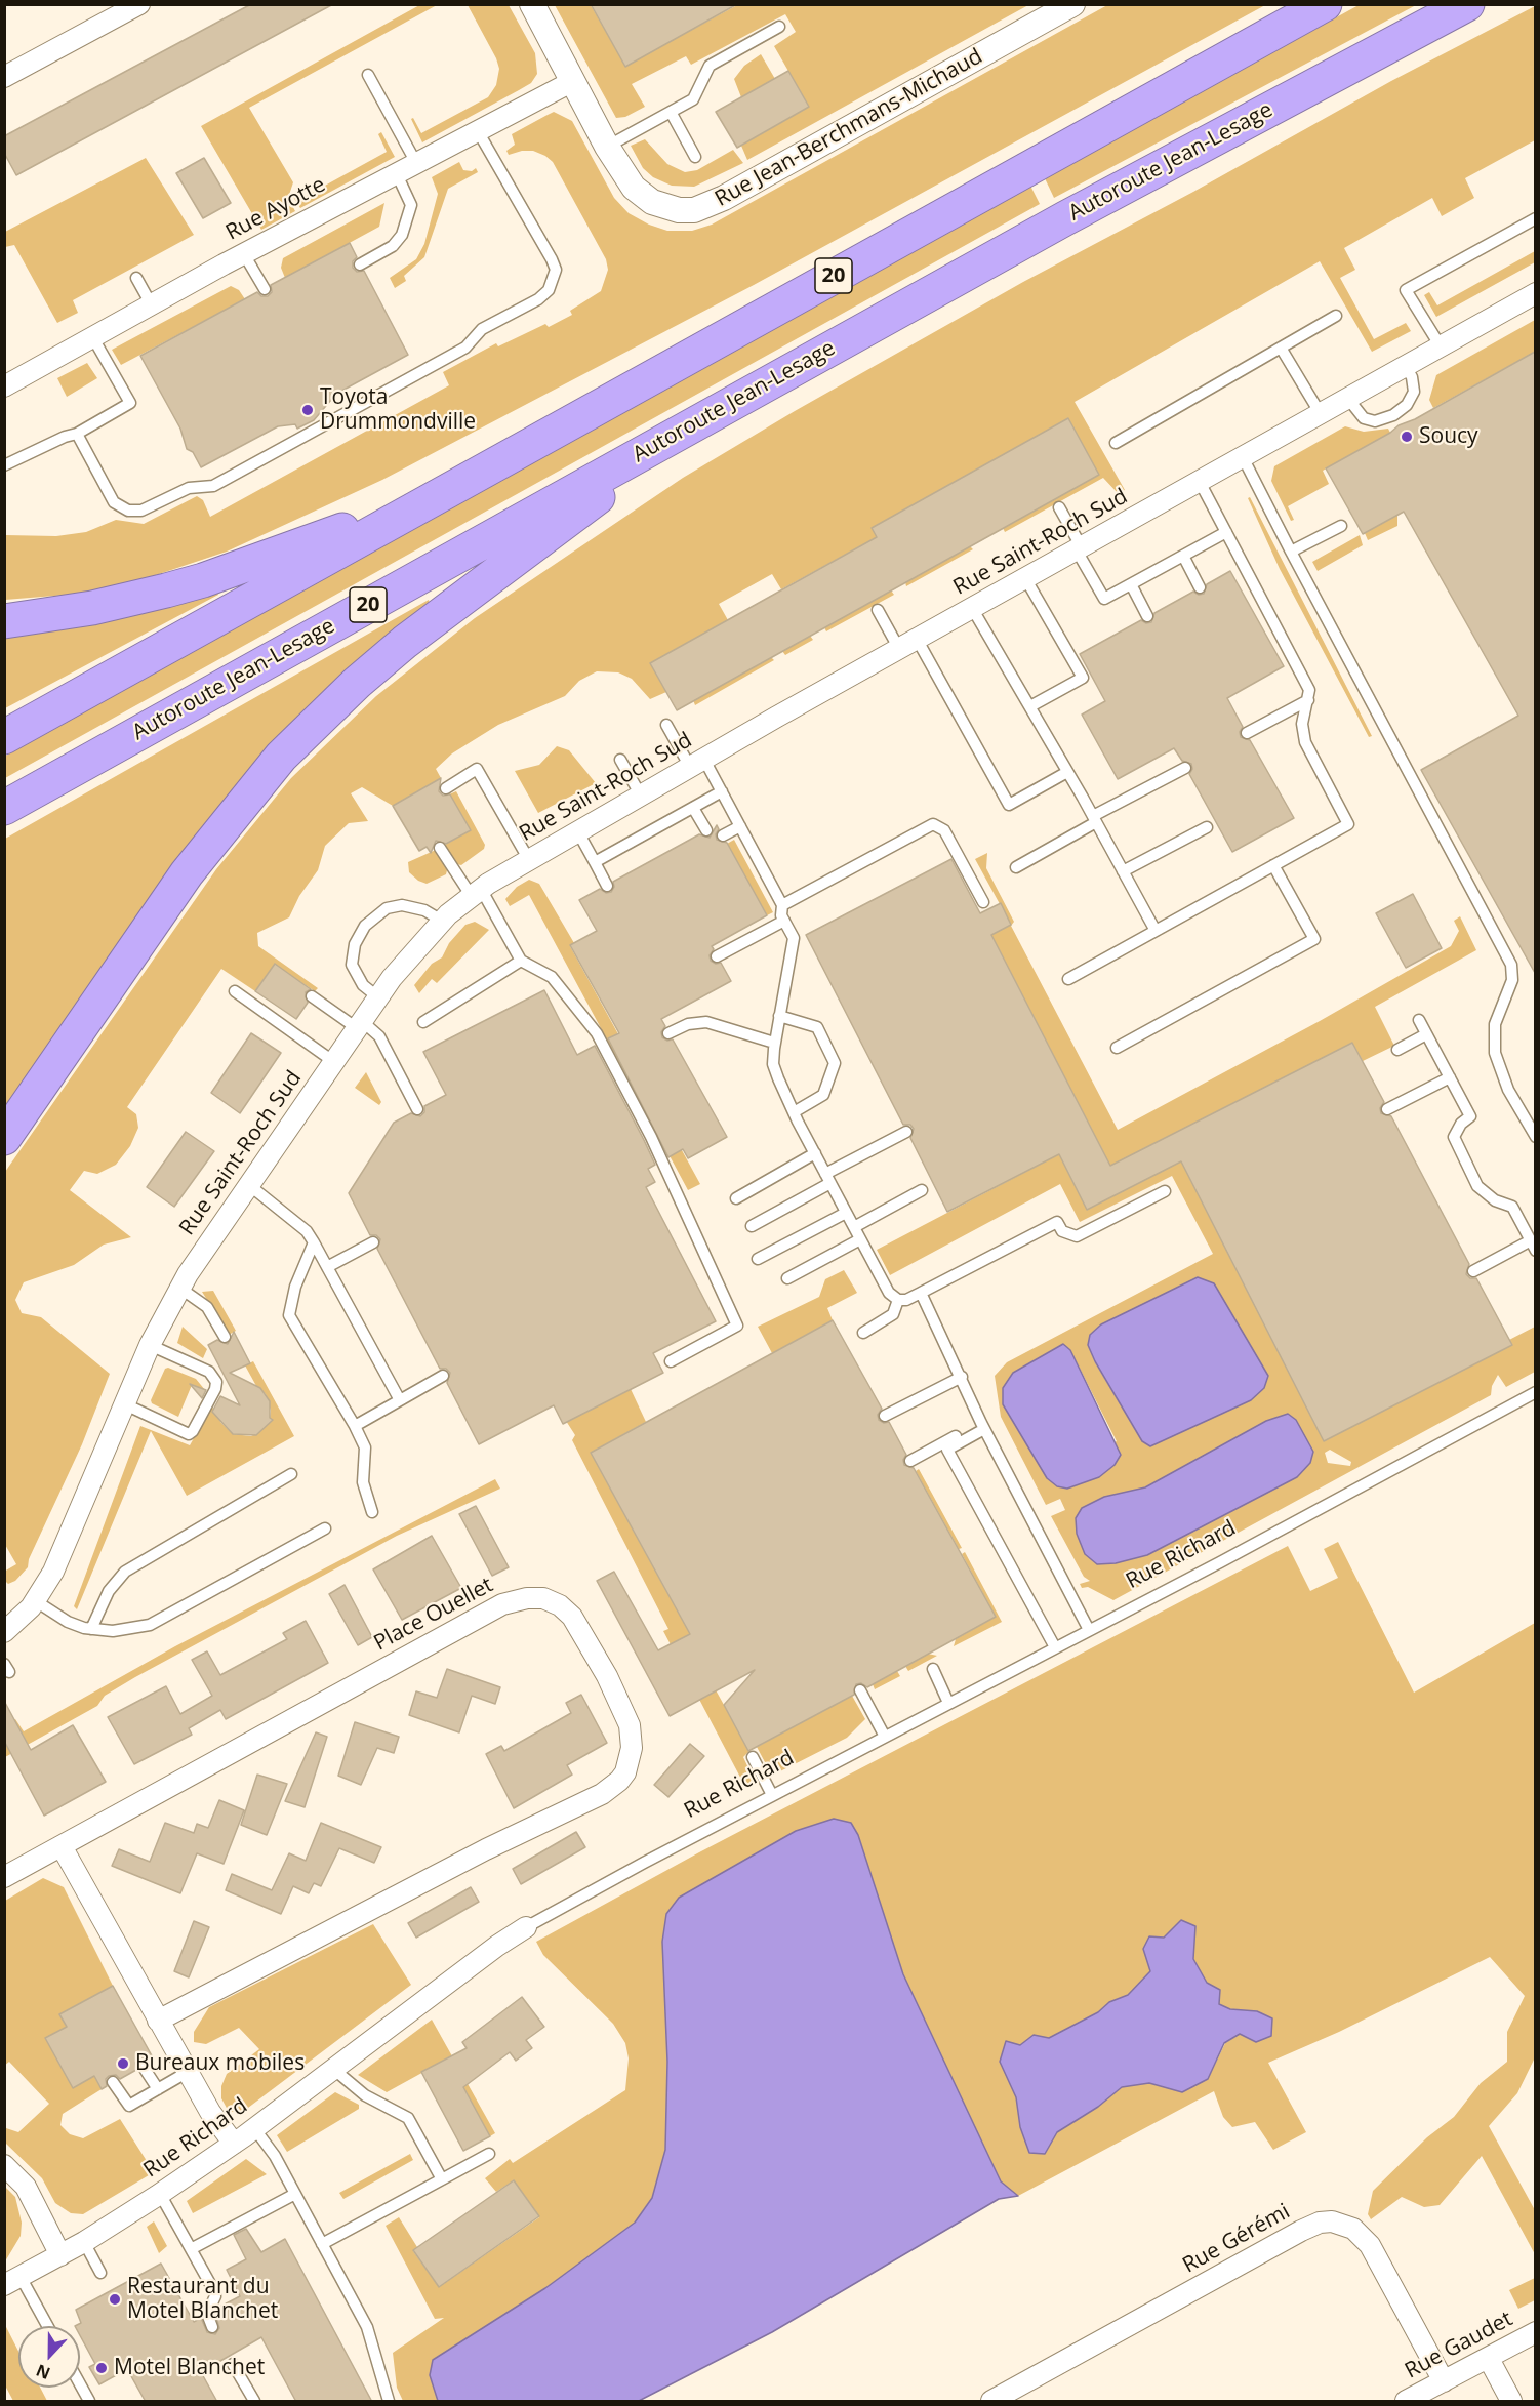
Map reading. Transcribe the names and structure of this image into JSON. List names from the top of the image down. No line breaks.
{"streets":{"highway":["Autoroute Jean-Lesage","20"],"street":["Rue Jean-Berchmans-Michaud","Rue Ayotte","Rue Saint-Roch Sud","Rue Richard","Place Ouellet","Rue Gérémi","Rue Gaudet"]},"crossings":[["Rue Jean-Berchmans-Michaud","Rue Ayotte"],["Rue Gérémi","Rue Gaudet"]],"places":["Toyota Drummondville","Soucy","Bureaux mobiles","Restaurant du Motel Blanchet","Motel Blanchet"],"north":"bottom"}
